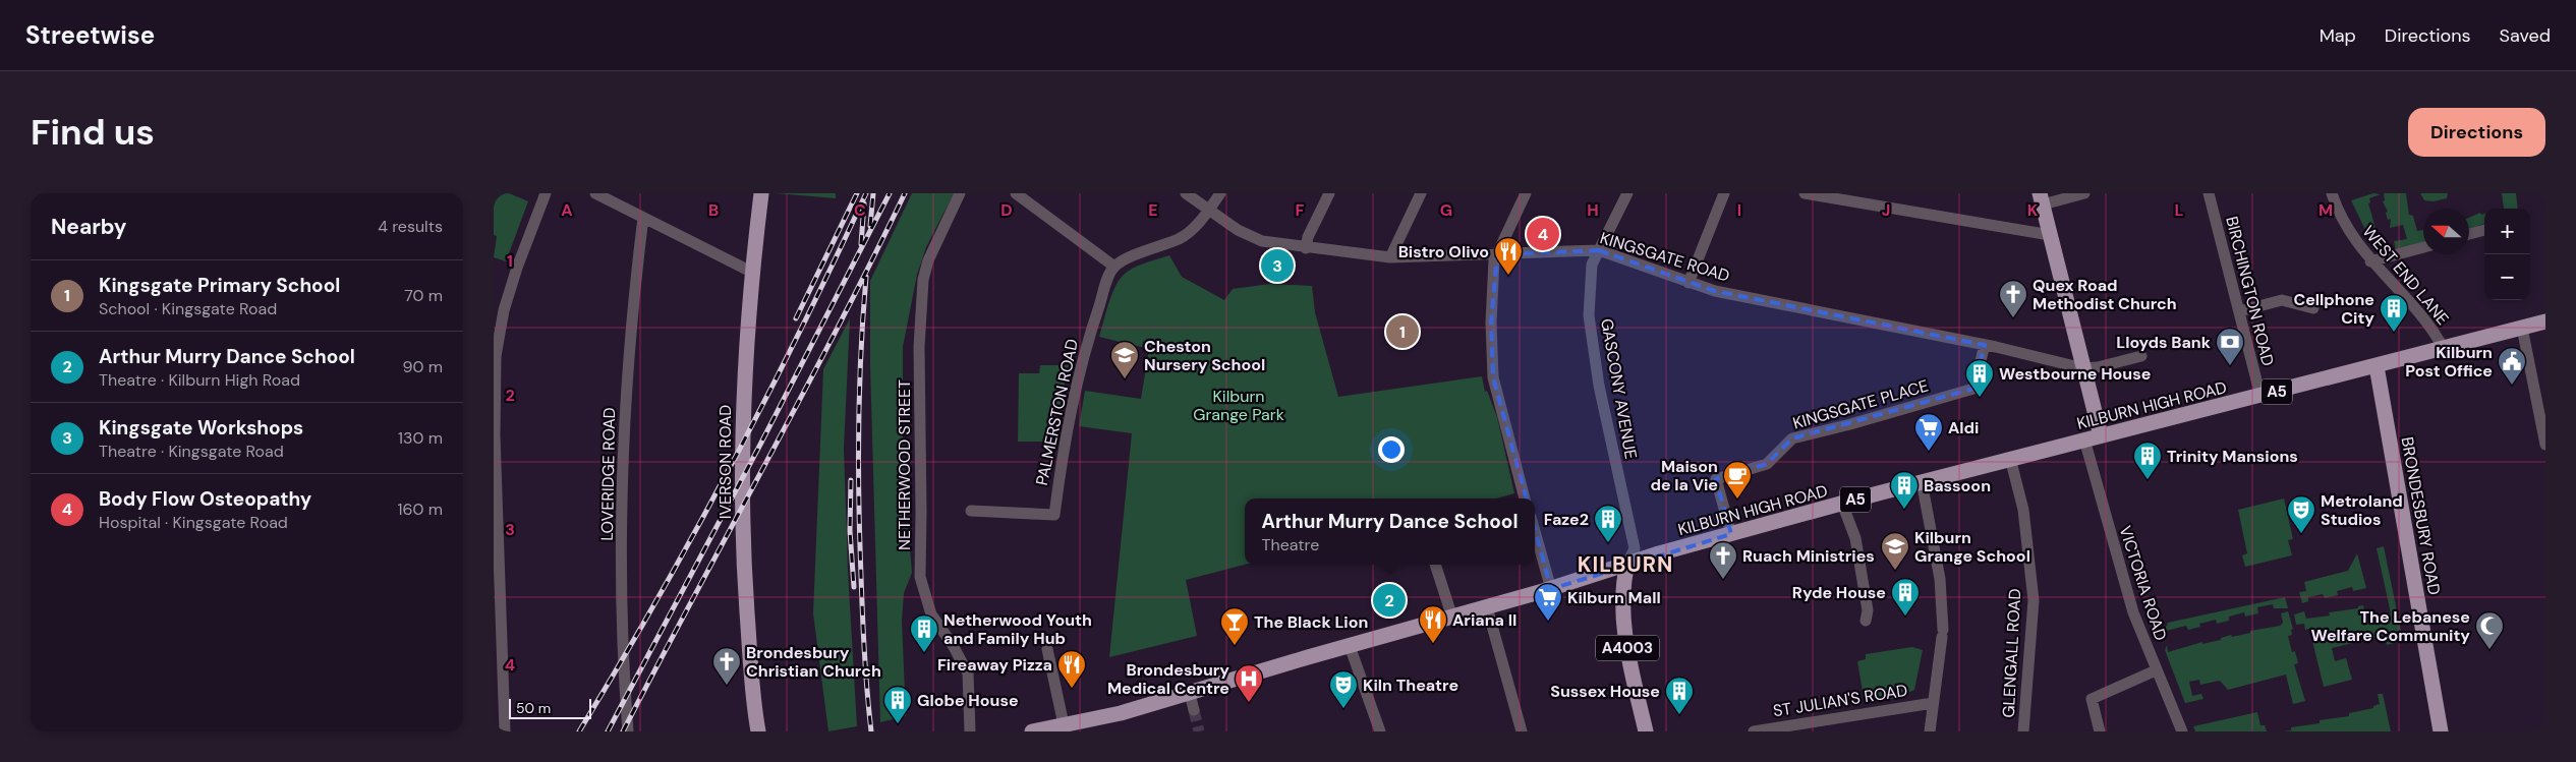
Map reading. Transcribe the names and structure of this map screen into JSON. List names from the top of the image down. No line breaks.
{"streets":{"main road":["A5","KILBURN HIGH ROAD","IVERSON ROAD","BRONDESBURY ROAD","A4003"],"street":["KINGSGATE ROAD","WEST END LANE","BIRCHINGTON ROAD","GASCONY AVENUE","KINGSGATE PLACE","PALMERSTON ROAD","NETHERWOOD STREET","LOVERIDGE ROAD","VICTORIA ROAD","GLENGALL ROAD","ST JULIAN'S ROAD"]},"crossings":[["KINGSGATE ROAD","GASCONY AVENUE"],["KINGSGATE ROAD","KINGSGATE PLACE"],["WEST END LANE","KILBURN HIGH ROAD"],["BIRCHINGTON ROAD","KILBURN HIGH ROAD"],["GASCONY AVENUE","KILBURN HIGH ROAD"],["GASCONY AVENUE","A4003"],["KINGSGATE PLACE","KILBURN HIGH ROAD"],["KILBURN HIGH ROAD","BRONDESBURY ROAD"],["KILBURN HIGH ROAD","VICTORIA ROAD"],["KILBURN HIGH ROAD","A4003"],["KILBURN HIGH ROAD","GLENGALL ROAD"]],"districts":["KILBURN"],"parks":["Kilburn Grange Park"],"places":{"restaurant":["Bistro Olivo","Ariana II","Fireaway Pizza"],"church":["Quex Road Methodist Church","Ruach Ministries","Brondesbury Christian Church"],"building":["Cellphone City","Westbourne House","Trinity Mansions","Bassoon","Faze2","Ryde House","Netherwood Youth and Family Hub","Sussex House","Globe House"],"bank":["Lloyds Bank"],"school or university":["Cheston Nursery School","Kilburn Grange School"],"public building":["Kilburn Post Office"],"supermarket":["Aldi","Kilburn Mall"],"cafe":["Maison de la Vie"],"theatre":["Metroland Studios","Kiln Theatre"],"bar":["The Black Lion"],"mosque":["The Lebanese Welfare Community"],"hospital":["Brondesbury Medical Centre"]},"scale_bar":"50 m","north":"left","page":{"header":"Streetwise","nav":["Map","Directions","Saved"],"buttons":"Directions","title":"Find us","heading":["Nearby","4 results"],"map_buttons":["+","−"],"pins":["4","3","1","2"],"list":[{"mark":"1","name":"Kingsgate Primary School","note":"School · Kingsgate Road","value":"70 m"},{"mark":"2","name":"Arthur Murry Dance School","note":"Theatre · Kilburn High Road","value":"90 m"},{"mark":"3","name":"Kingsgate Workshops","note":"Theatre · Kingsgate Road","value":"130 m"},{"mark":"4","name":"Body Flow Osteopathy","note":"Hospital · Kingsgate Road","value":"160 m"}],"popup":["Arthur Murry Dance School","Theatre"],"scale":"50 m"},"grid":{"columns":["A","B","C","D","E","F","G","H","I","J","K","L","M"],"rows":["1","2","3","4"]}}
